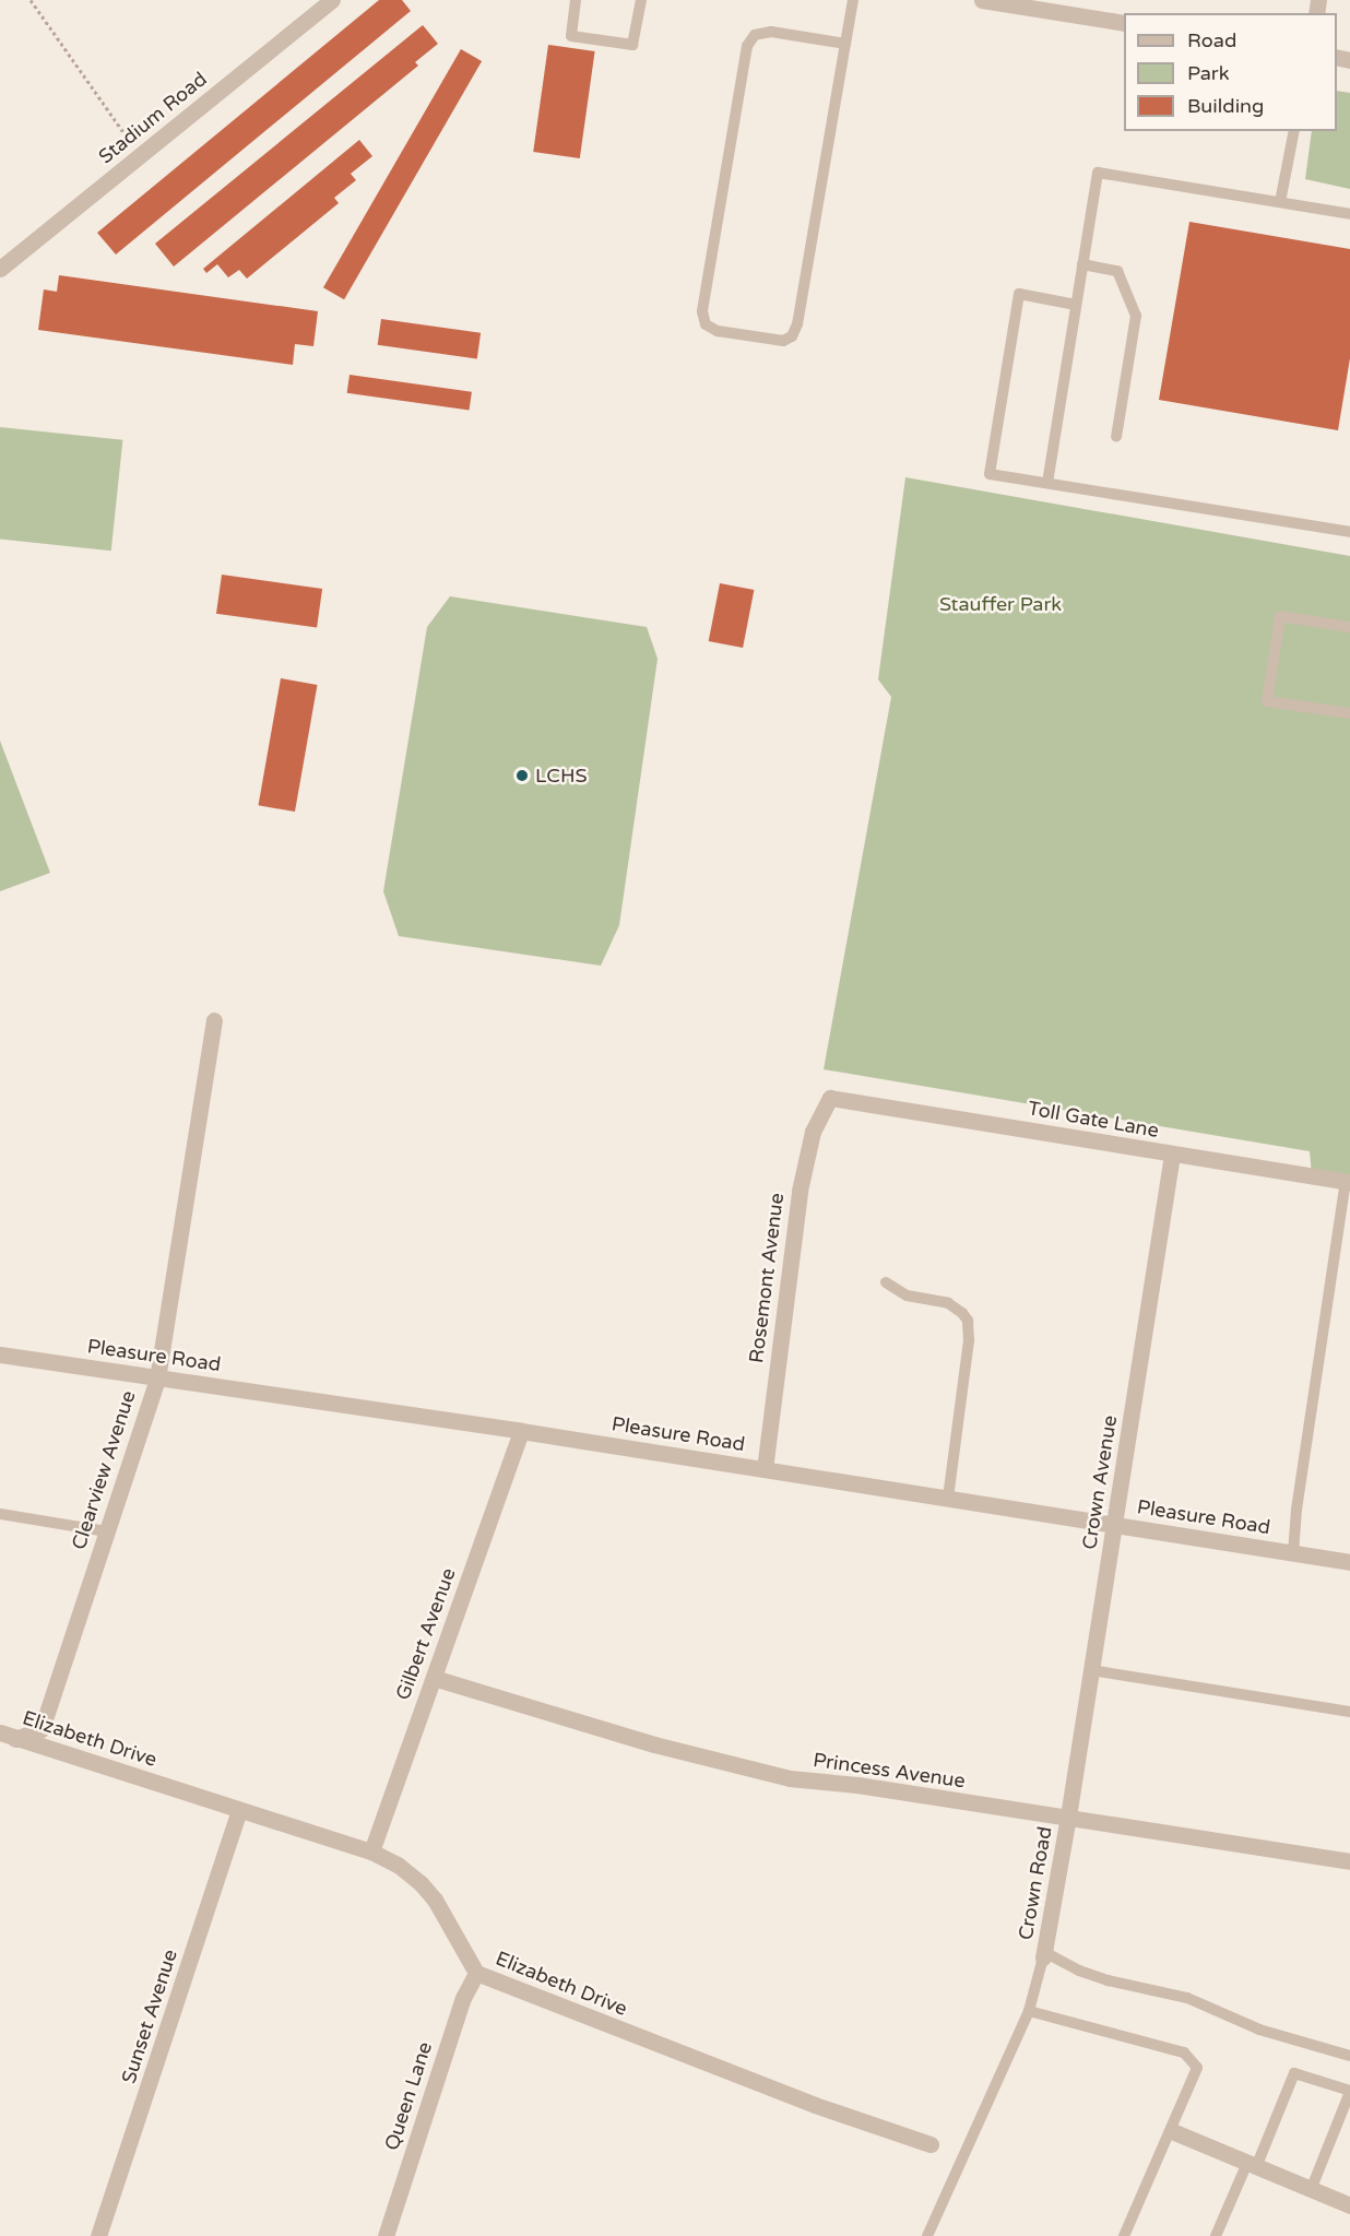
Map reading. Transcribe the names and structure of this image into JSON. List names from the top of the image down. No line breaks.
{"streets":{"street":["Stadium Road","Toll Gate Lane","Rosemont Avenue","Pleasure Road","Clearview Avenue","Crown Avenue","Gilbert Avenue","Elizabeth Drive","Princess Avenue","Crown Road","Sunset Avenue","Queen Lane"]},"crossings":[["Toll Gate Lane","Rosemont Avenue"],["Toll Gate Lane","Crown Avenue"],["Rosemont Avenue","Pleasure Road"],["Pleasure Road","Clearview Avenue"],["Pleasure Road","Crown Avenue"],["Pleasure Road","Gilbert Avenue"],["Clearview Avenue","Elizabeth Drive"],["Crown Avenue","Princess Avenue"],["Crown Avenue","Crown Road"],["Gilbert Avenue","Elizabeth Drive"],["Gilbert Avenue","Princess Avenue"],["Elizabeth Drive","Sunset Avenue"],["Elizabeth Drive","Queen Lane"],["Princess Avenue","Crown Road"]],"parks":["Stauffer Park"],"places":["LCHS"],"legend":["Road","Park","Building"]}
